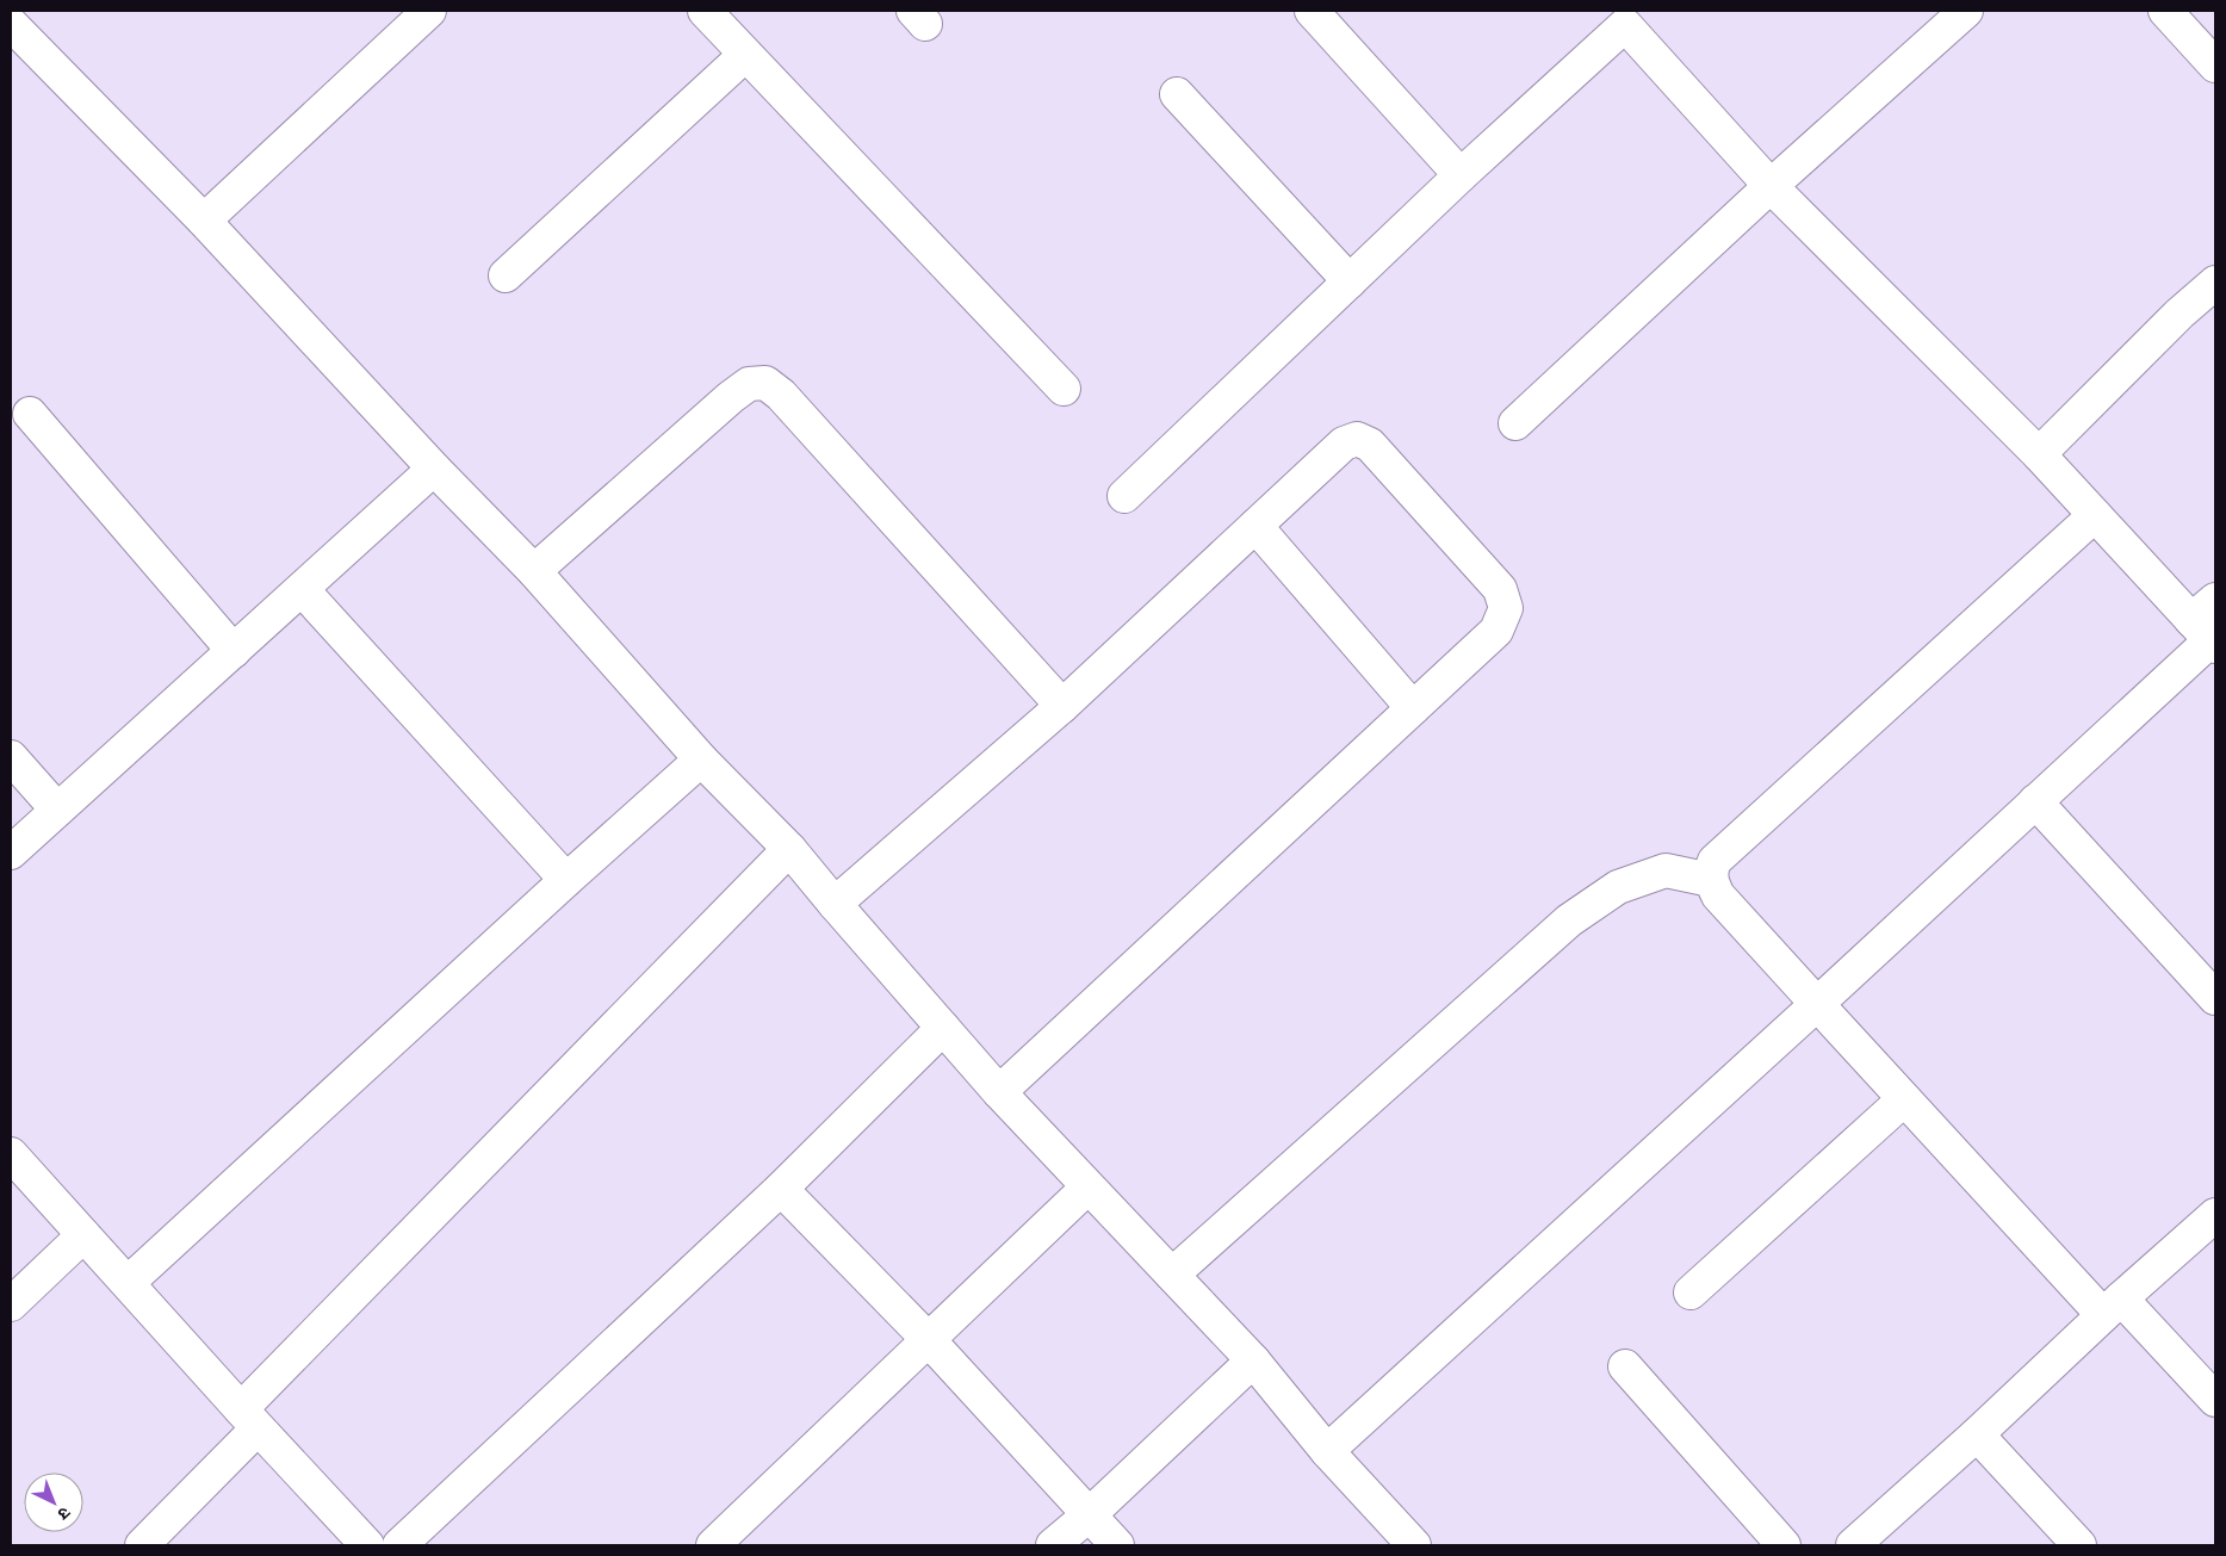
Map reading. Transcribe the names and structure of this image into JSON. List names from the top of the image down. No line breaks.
{"north":"bottom right"}
